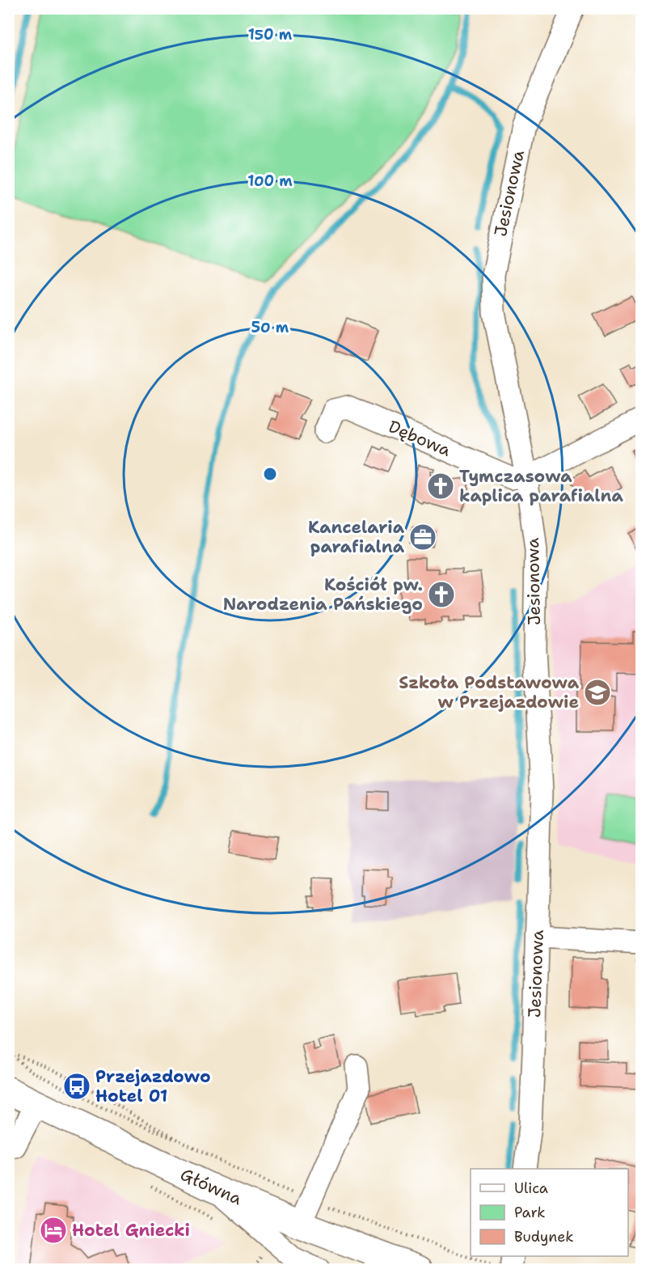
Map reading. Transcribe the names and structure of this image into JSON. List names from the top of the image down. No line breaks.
{"streets":{"main road":["Główna"],"street":["Jesionowa","Dębowa"]},"crossings":[["Jesionowa","Dębowa"]],"places":{"church":["Tymczasowa kaplica parafialna","Kościół pw. Narodzenia Pańskiego"],"office":["Kancelaria parafialna"],"school or university":["Szkoła Podstawowa w Przejazdowie"],"bus stop":["Przejazdowo Hotel 01"],"hotel":["Hotel Gniecki"]},"legend":["Ulica","Park","Budynek"],"rings":["150 m","100 m","50 m"]}
